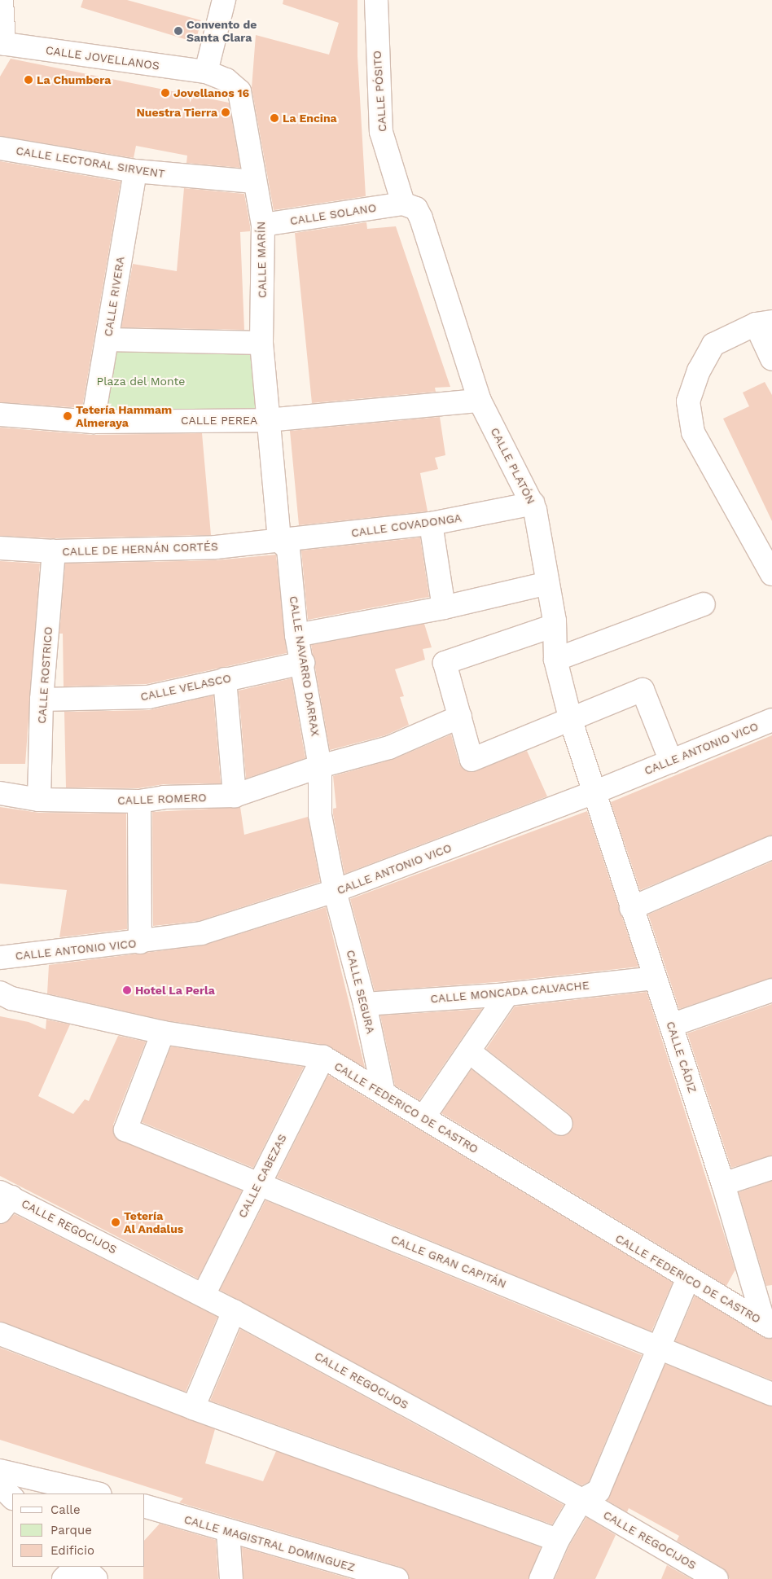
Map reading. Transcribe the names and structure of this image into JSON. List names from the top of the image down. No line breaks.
{"streets":{"street":["CALLE JOVELLANOS","CALLE PÓSITO","CALLE LECTORAL SIRVENT","CALLE SOLANO","CALLE MARÍN","CALLE RIVERA","CALLE PEREA","CALLE PLATÓN","CALLE COVADONGA","CALLE DE HERNÁN CORTÉS","CALLE NAVARRO DARRAX","CALLE ROSTRICO","CALLE VELASCO","CALLE ANTONIO VICO","CALLE ROMERO","CALLE SEGURA","CALLE MONCADA CALVACHE","CALLE CÁDIZ","CALLE FEDERICO DE CASTRO","CALLE CABEZAS","CALLE REGOCIJOS","CALLE GRAN CAPITÁN","CALLE MAGISTRAL DOMINGUEZ"]},"crossings":[["CALLE JOVELLANOS","CALLE MARÍN"],["CALLE PÓSITO","CALLE SOLANO"],["CALLE PÓSITO","CALLE PLATÓN"],["CALLE LECTORAL SIRVENT","CALLE MARÍN"],["CALLE LECTORAL SIRVENT","CALLE RIVERA"],["CALLE SOLANO","CALLE MARÍN"],["CALLE SOLANO","CALLE PLATÓN"],["CALLE MARÍN","CALLE PEREA"],["CALLE MARÍN","CALLE NAVARRO DARRAX"],["CALLE RIVERA","CALLE PEREA"],["CALLE PEREA","CALLE PLATÓN"],["CALLE PEREA","CALLE NAVARRO DARRAX"],["CALLE PLATÓN","CALLE COVADONGA"],["CALLE PLATÓN","CALLE ANTONIO VICO"],["CALLE PLATÓN","CALLE CÁDIZ"],["CALLE COVADONGA","CALLE DE HERNÁN CORTÉS"],["CALLE COVADONGA","CALLE NAVARRO DARRAX"],["CALLE DE HERNÁN CORTÉS","CALLE NAVARRO DARRAX"],["CALLE DE HERNÁN CORTÉS","CALLE ROSTRICO"],["CALLE NAVARRO DARRAX","CALLE VELASCO"],["CALLE NAVARRO DARRAX","CALLE ANTONIO VICO"],["CALLE NAVARRO DARRAX","CALLE ROMERO"],["CALLE NAVARRO DARRAX","CALLE SEGURA"],["CALLE ROSTRICO","CALLE VELASCO"],["CALLE ROSTRICO","CALLE ROMERO"],["CALLE ANTONIO VICO","CALLE SEGURA"],["CALLE ANTONIO VICO","CALLE CÁDIZ"],["CALLE SEGURA","CALLE MONCADA CALVACHE"],["CALLE SEGURA","CALLE FEDERICO DE CASTRO"],["CALLE MONCADA CALVACHE","CALLE CÁDIZ"],["CALLE CÁDIZ","CALLE FEDERICO DE CASTRO"],["CALLE FEDERICO DE CASTRO","CALLE CABEZAS"],["CALLE FEDERICO DE CASTRO","CALLE GRAN CAPITÁN"],["CALLE CABEZAS","CALLE REGOCIJOS"],["CALLE CABEZAS","CALLE GRAN CAPITÁN"]],"parks":["Plaza del Monte"],"places":["Convento de Santa Clara","La Chumbera","Jovellanos 16","Nuestra Tierra","La Encina","Tetería Hammam Almeraya","Hotel La Perla","Tetería Al Andalus"],"legend":["Calle","Parque","Edificio"]}
